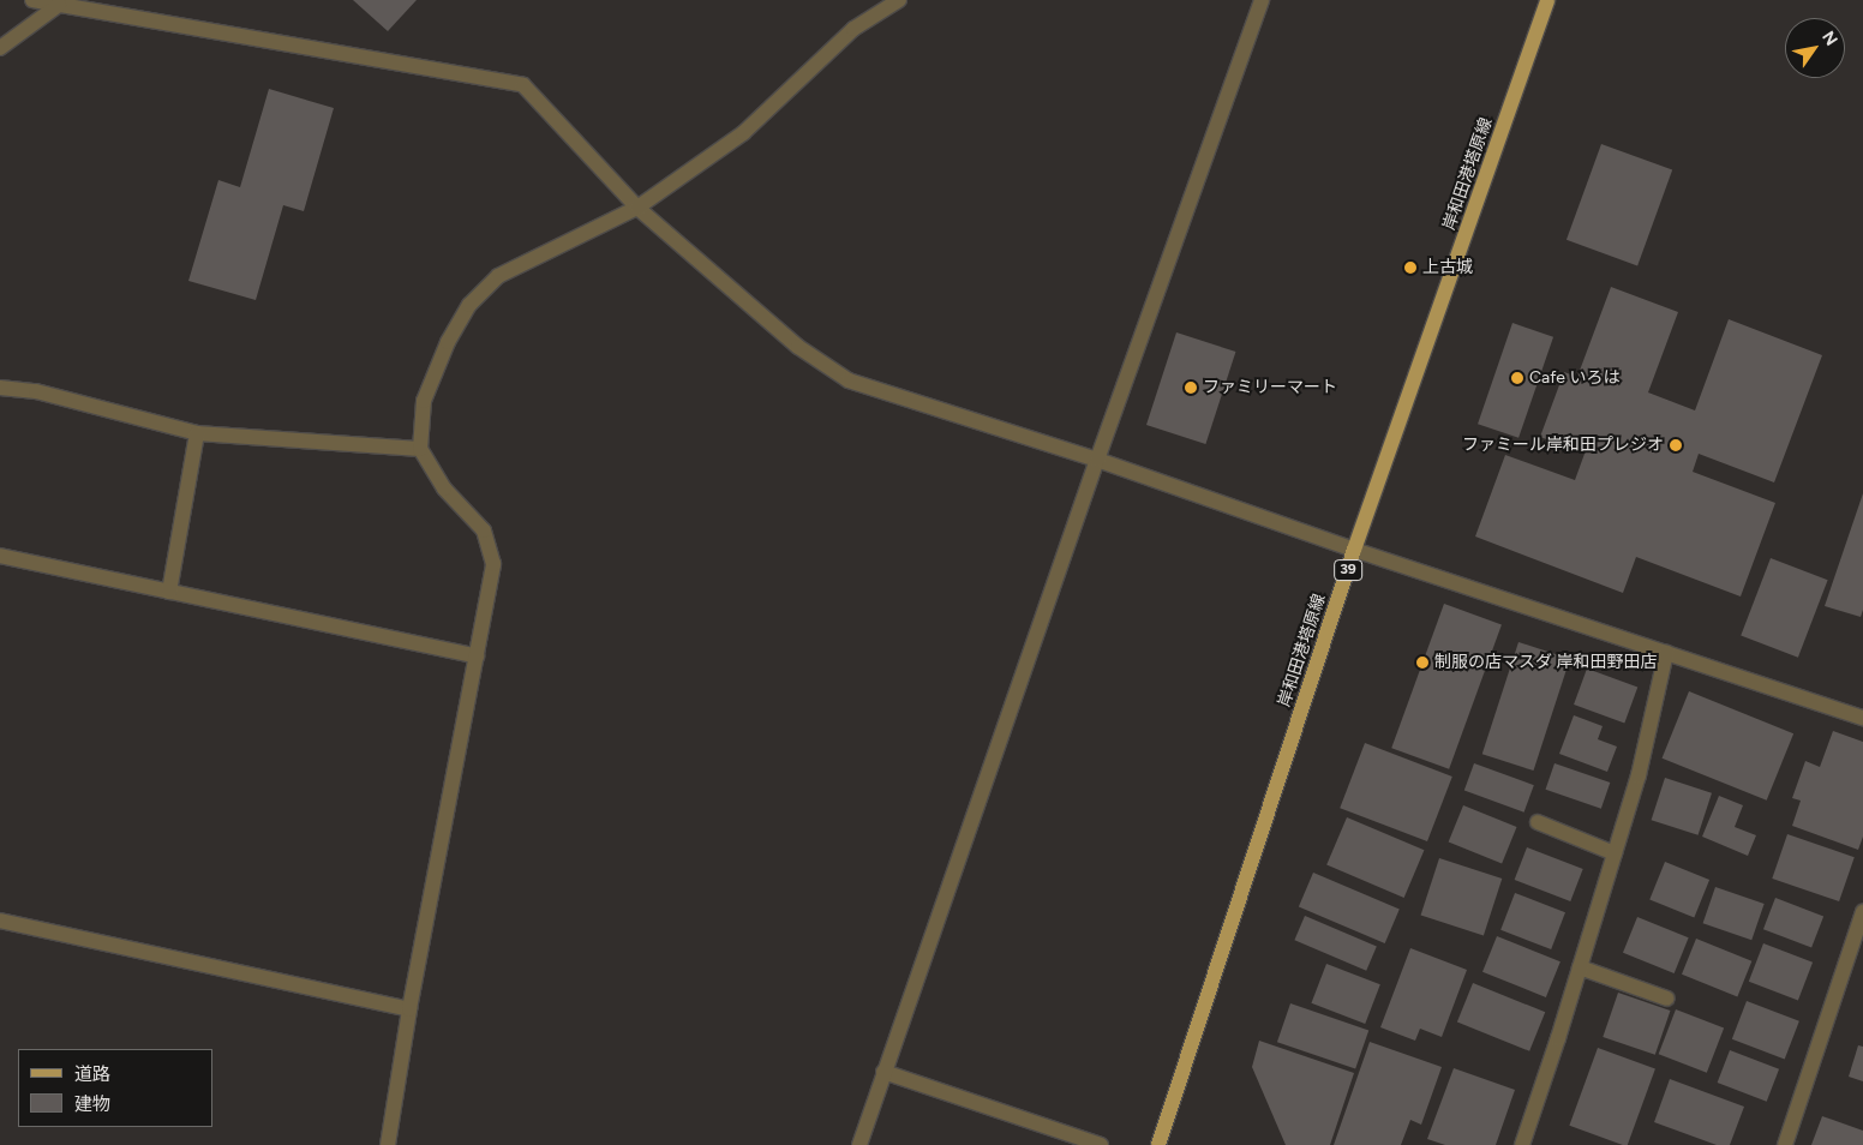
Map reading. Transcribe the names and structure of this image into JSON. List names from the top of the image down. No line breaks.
{"streets":{"main road":["岸和田港塔原線","39"]},"places":["上古城","Cafe いろは","ファミリーマート","ファミール岸和田プレジオ","制服の店マスダ 岸和田野田店"],"legend":["道路","建物"],"north":"top right"}
